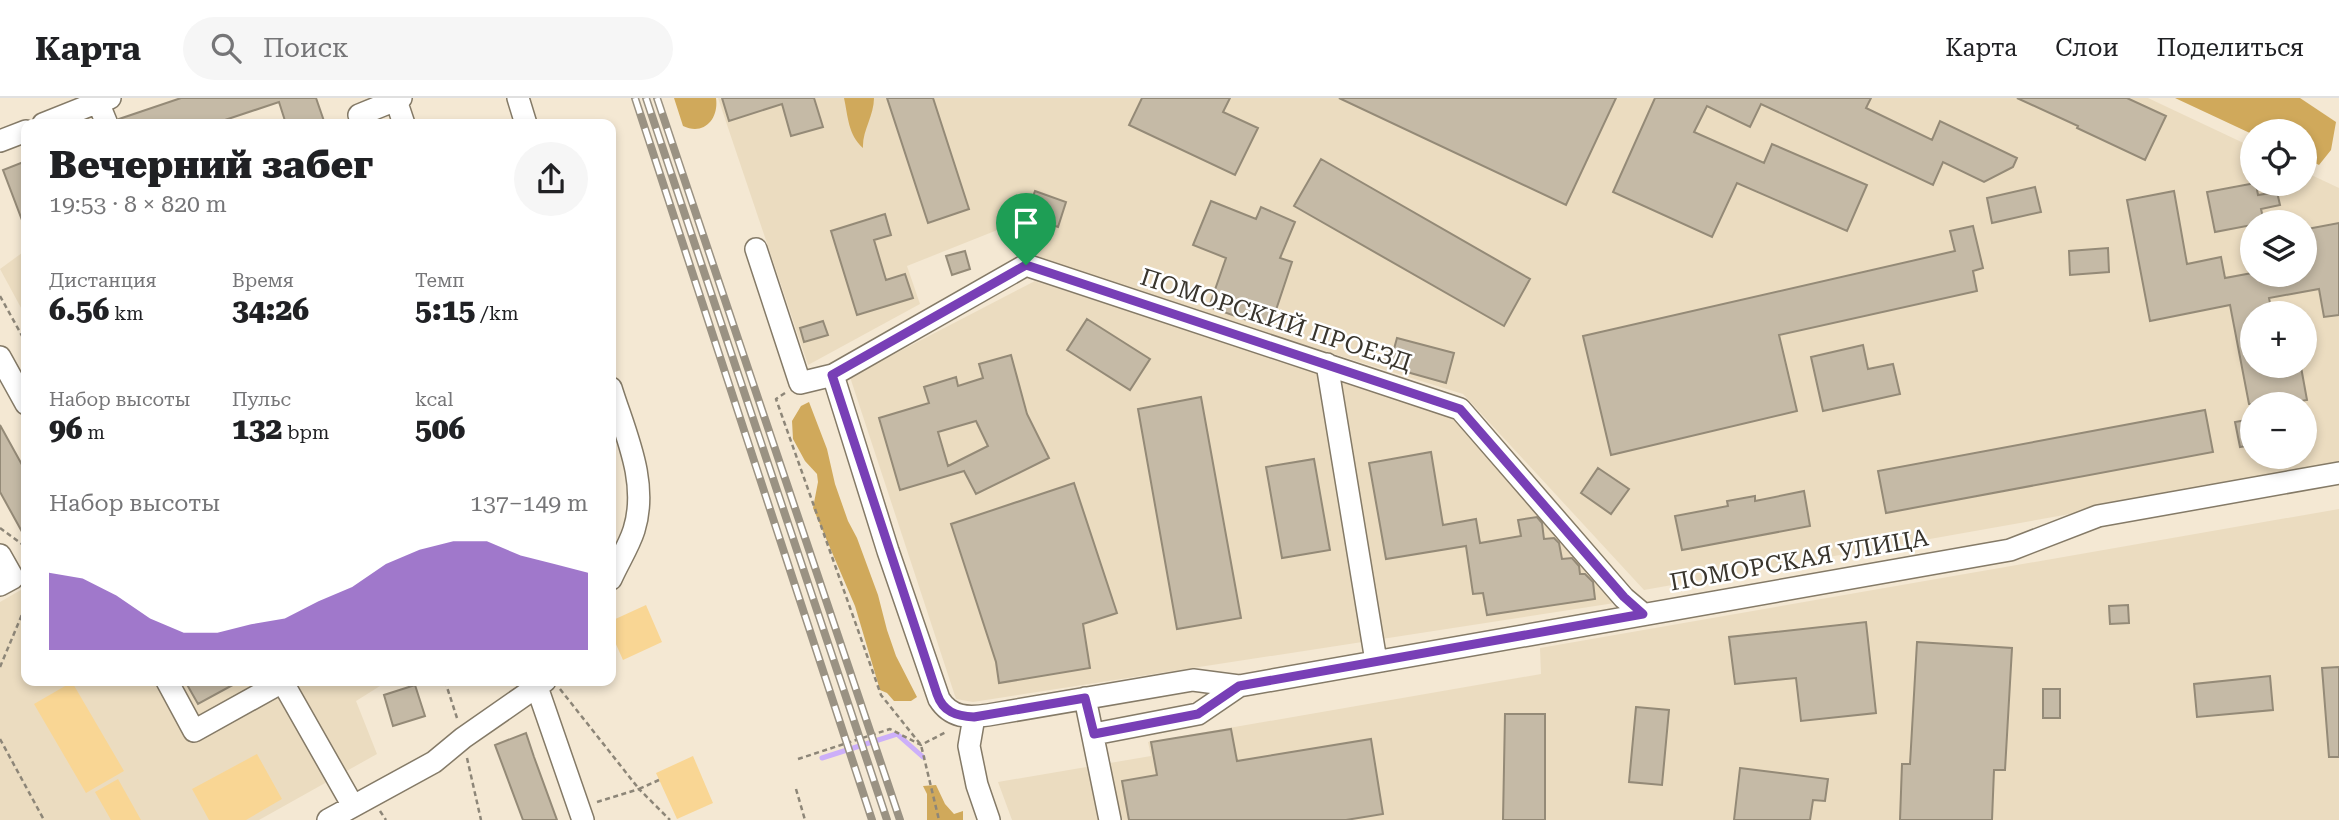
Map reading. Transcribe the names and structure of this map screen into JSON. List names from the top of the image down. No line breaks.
{"streets":{"street":["ПОМОРСКИЙ ПРОЕЗД","ПОМОРСКАЯ УЛИЦА"]},"crossings":[["ПОМОРСКИЙ ПРОЕЗД","ПОМОРСКАЯ УЛИЦА"]],"page":{"header":"Карта","search":"Поиск","nav":["Карта","Слои","Поделиться"],"map_buttons":["+","−"],"heading":["Вечерний забег","19:53 · 8 × 820 m"],"stats":[["Дистанция","6.56 km"],["Время","34:26"],["Темп","5:15 /km"],["Набор высоты","96 m"],["Пульс","132 bpm"],["kcal","506"]],"chart":["Набор высоты","137–149 m"]}}
